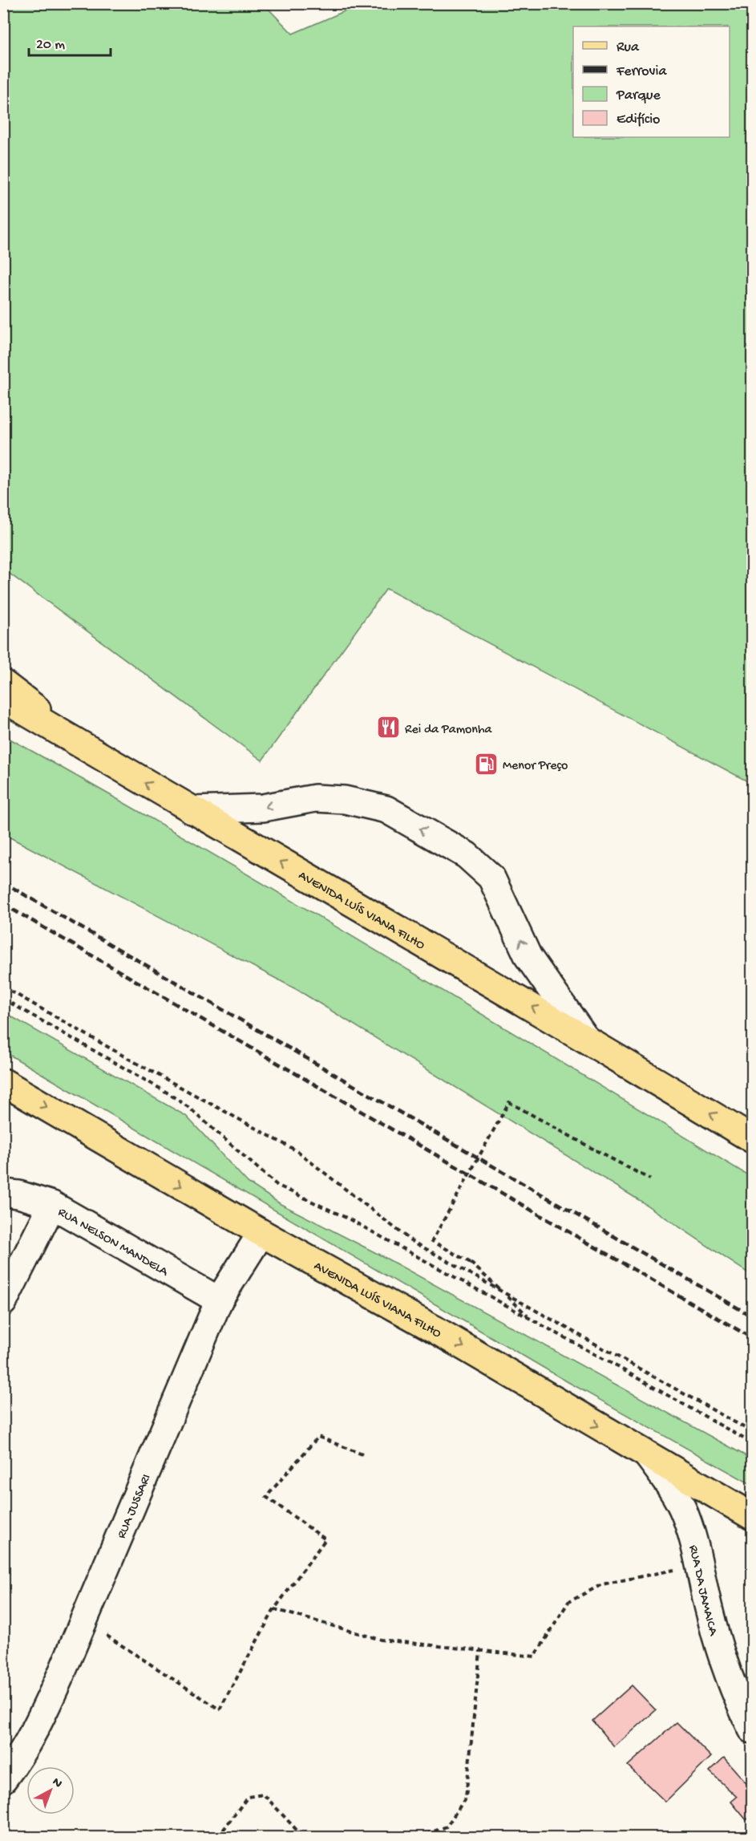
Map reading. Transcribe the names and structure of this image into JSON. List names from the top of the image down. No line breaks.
{"streets":{"main road":["AVENIDA LUÍS VIANA FILHO"],"street":["RUA NELSON MANDELA","RUA JUSSARI","RUA DA JAMAICA"]},"crossings":[["AVENIDA LUÍS VIANA FILHO","RUA JUSSARI"],["AVENIDA LUÍS VIANA FILHO","RUA DA JAMAICA"],["RUA NELSON MANDELA","RUA JUSSARI"]],"places":{"restaurant":["Rei da Pamonha"],"fuel station":["Menor Preço"]},"legend":["Rua","Ferrovia","Parque","Edifício"],"scale_bar":"20 m","north":"top right"}
